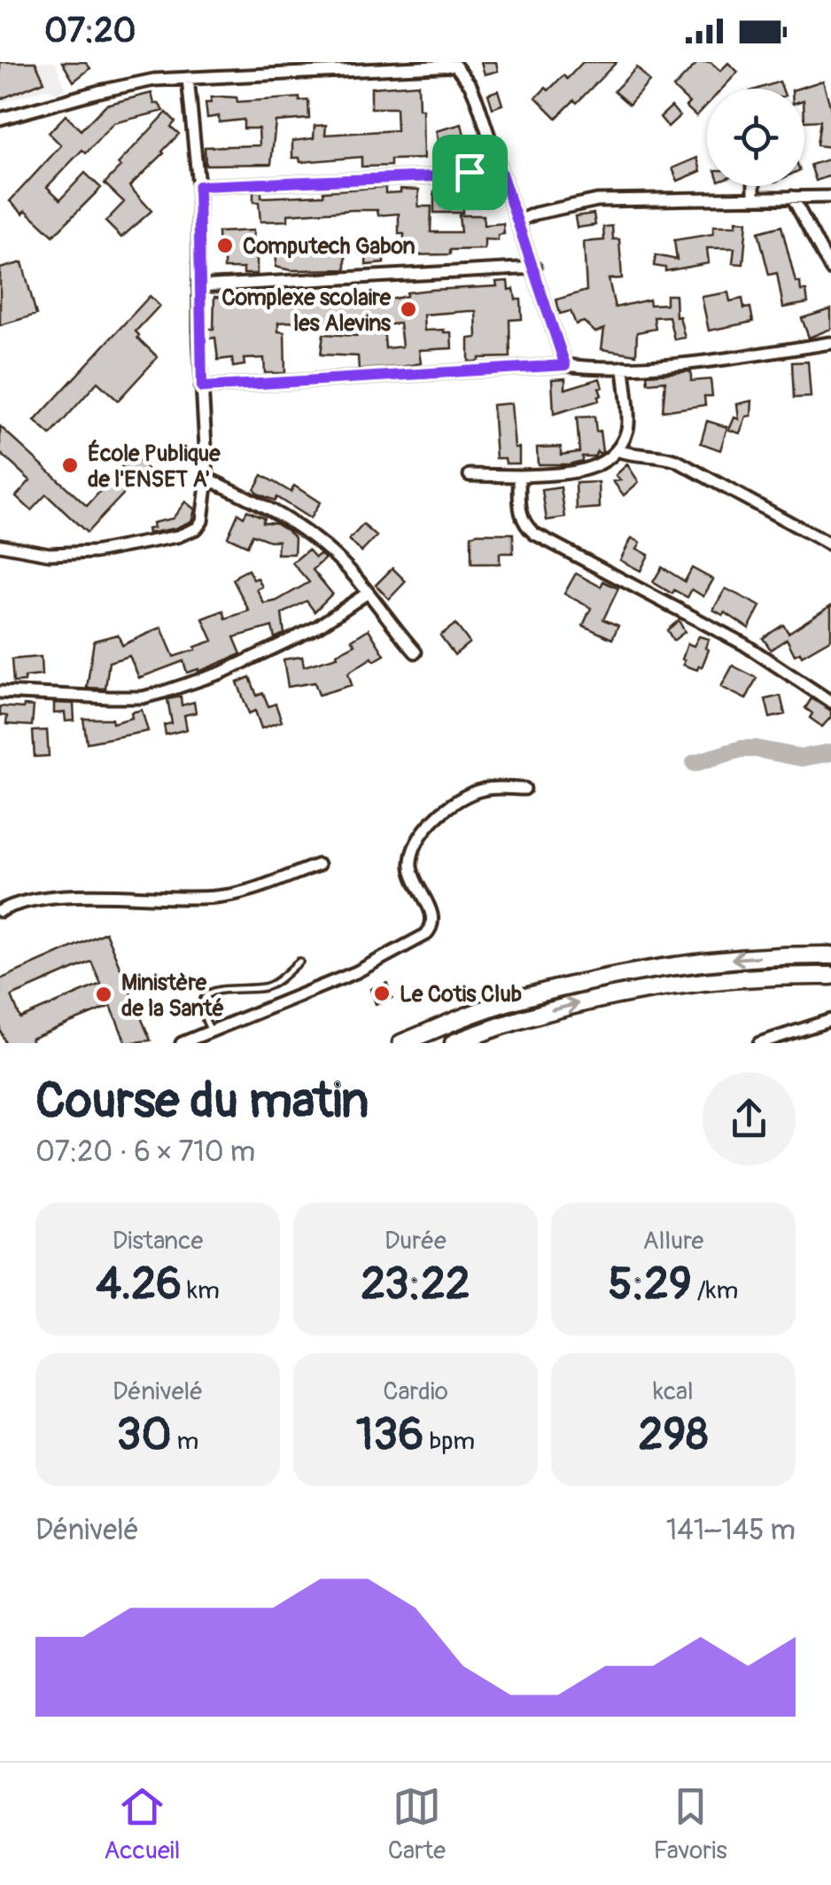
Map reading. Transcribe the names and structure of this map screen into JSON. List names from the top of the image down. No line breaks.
{"places":["Computech Gabon","Complexe scolaire les Alevins","École Publique de l'ENSET A'","Le Cotis Club","Ministère de la Santé"],"page":{"status":"07:20","heading":["Course du matin","07:20 · 6 × 710 m"],"stats":[["Distance","4.26 km"],["Durée","23:22"],["Allure","5:29 /km"],["Dénivelé","30 m"],["Cardio","136 bpm"],["kcal","298"]],"chart":["Dénivelé","141–145 m"],"tabs":["Accueil","Carte","Favoris"]}}
